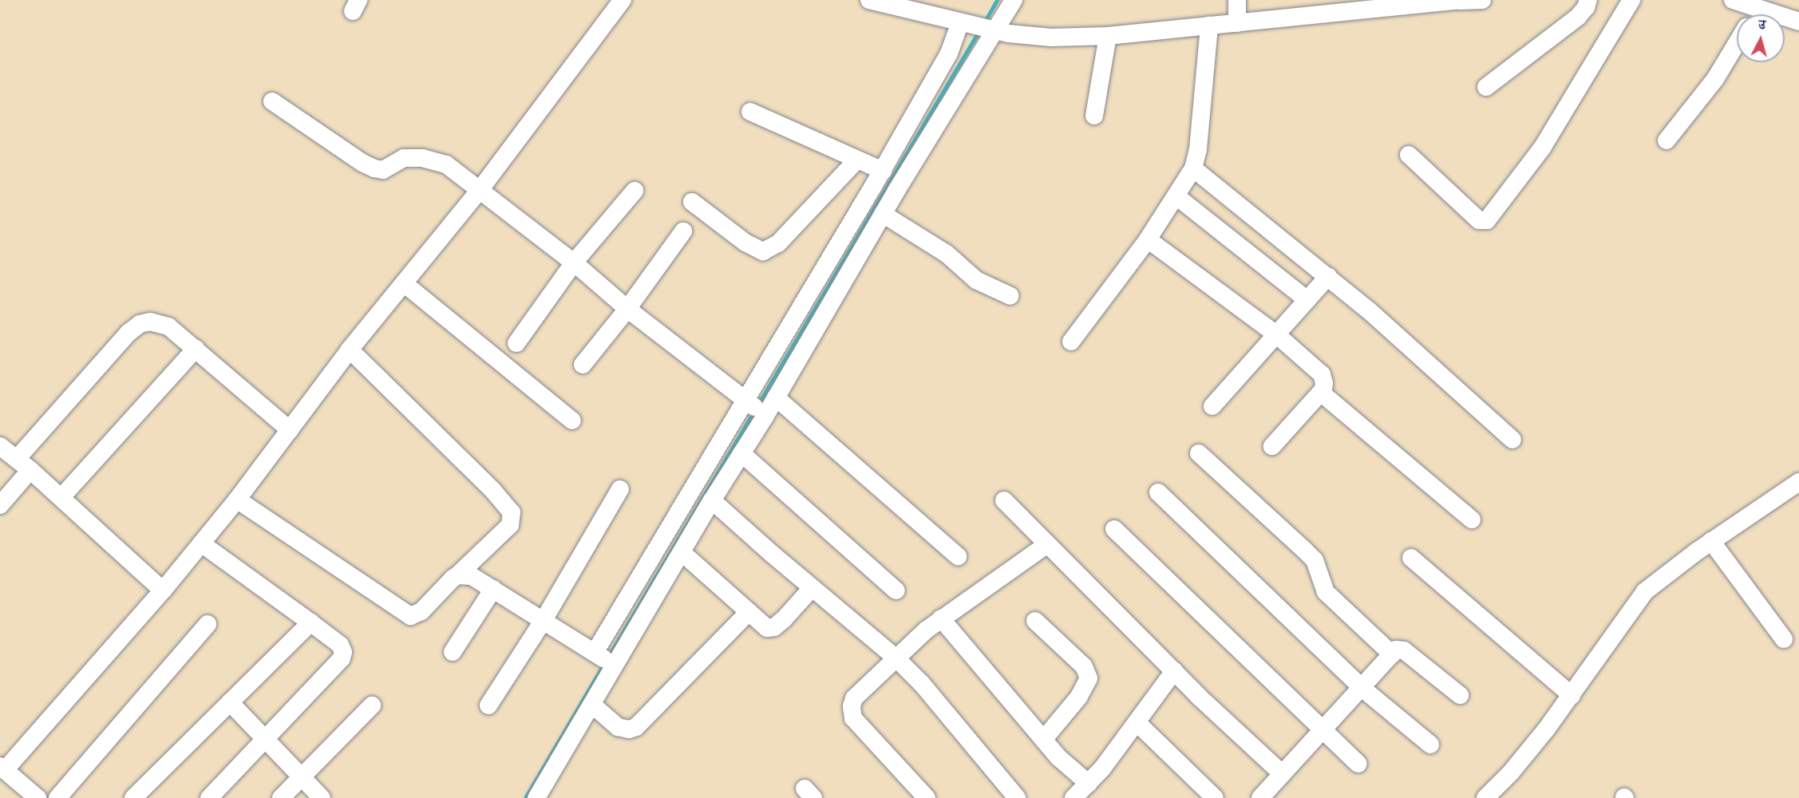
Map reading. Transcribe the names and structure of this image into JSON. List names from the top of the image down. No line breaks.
{"north":"top"}
